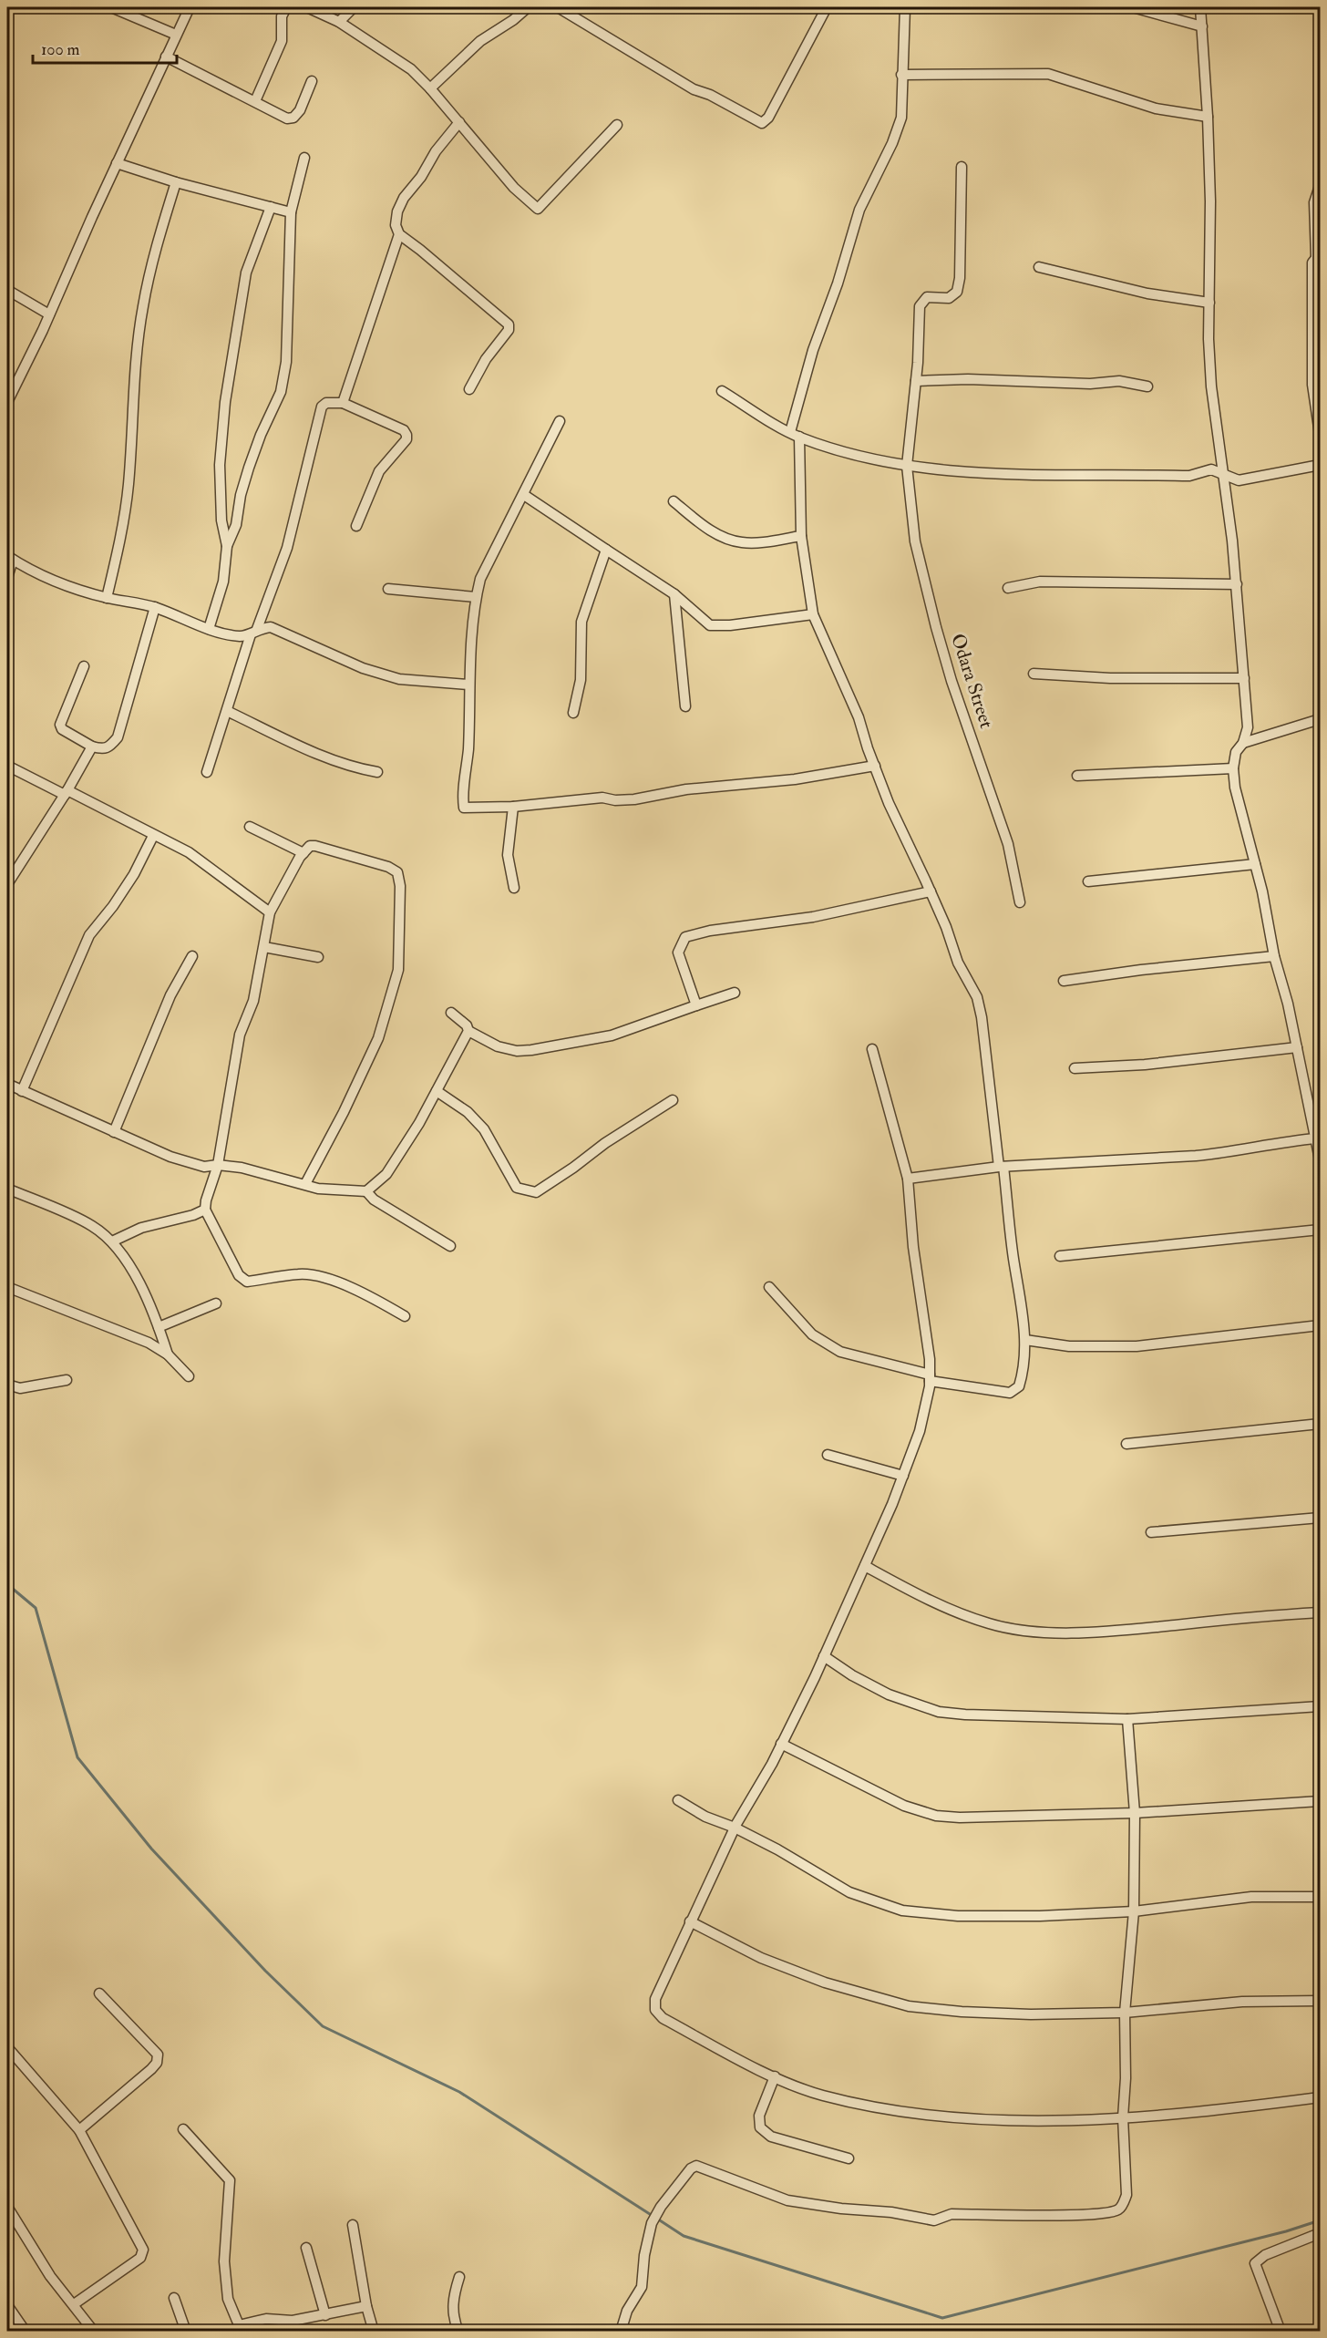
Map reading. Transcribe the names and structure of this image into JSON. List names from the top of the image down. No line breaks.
{"streets":{"street":["Odara Street"]},"scale_bar":"100 m"}
